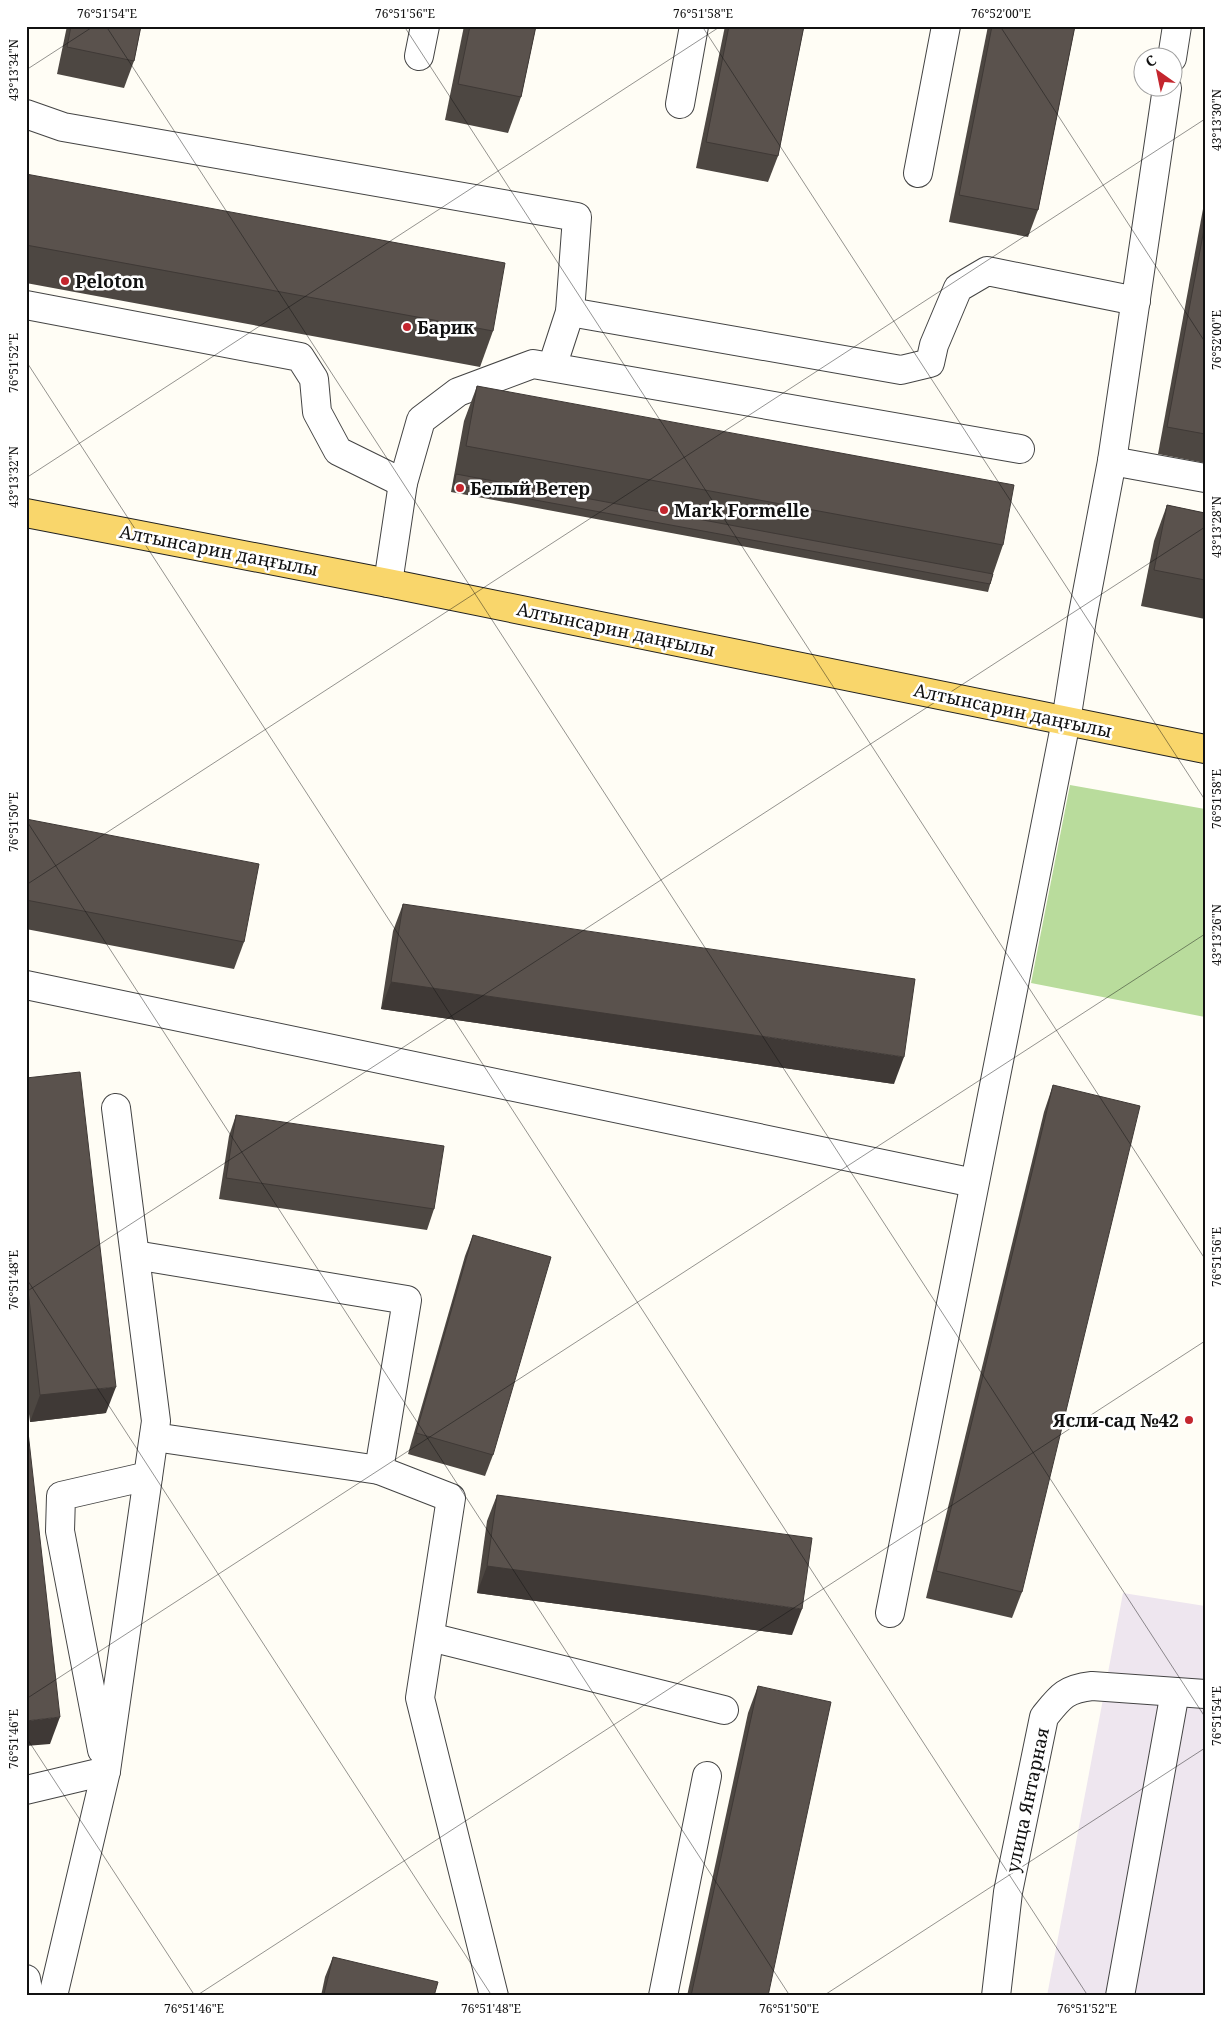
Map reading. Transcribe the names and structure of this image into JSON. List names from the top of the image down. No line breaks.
{"streets":{"main road":["Алтынсарин даңғылы"],"street":["улица Янтарная"]},"places":["Peloton","Барик","Белый Ветер","Mark Formelle","Ясли-сад №42"],"north":"top left","coordinates":["76°51'54\"E","76°51'56\"E","76°51'58\"E","76°52'00\"E","43°13'34\"N","43°13'30\"N","76°51'52\"E","43°13'32\"N","43°13'28\"N","76°51'50\"E","43°13'26\"N","76°51'48\"E","76°51'46\"E"]}
